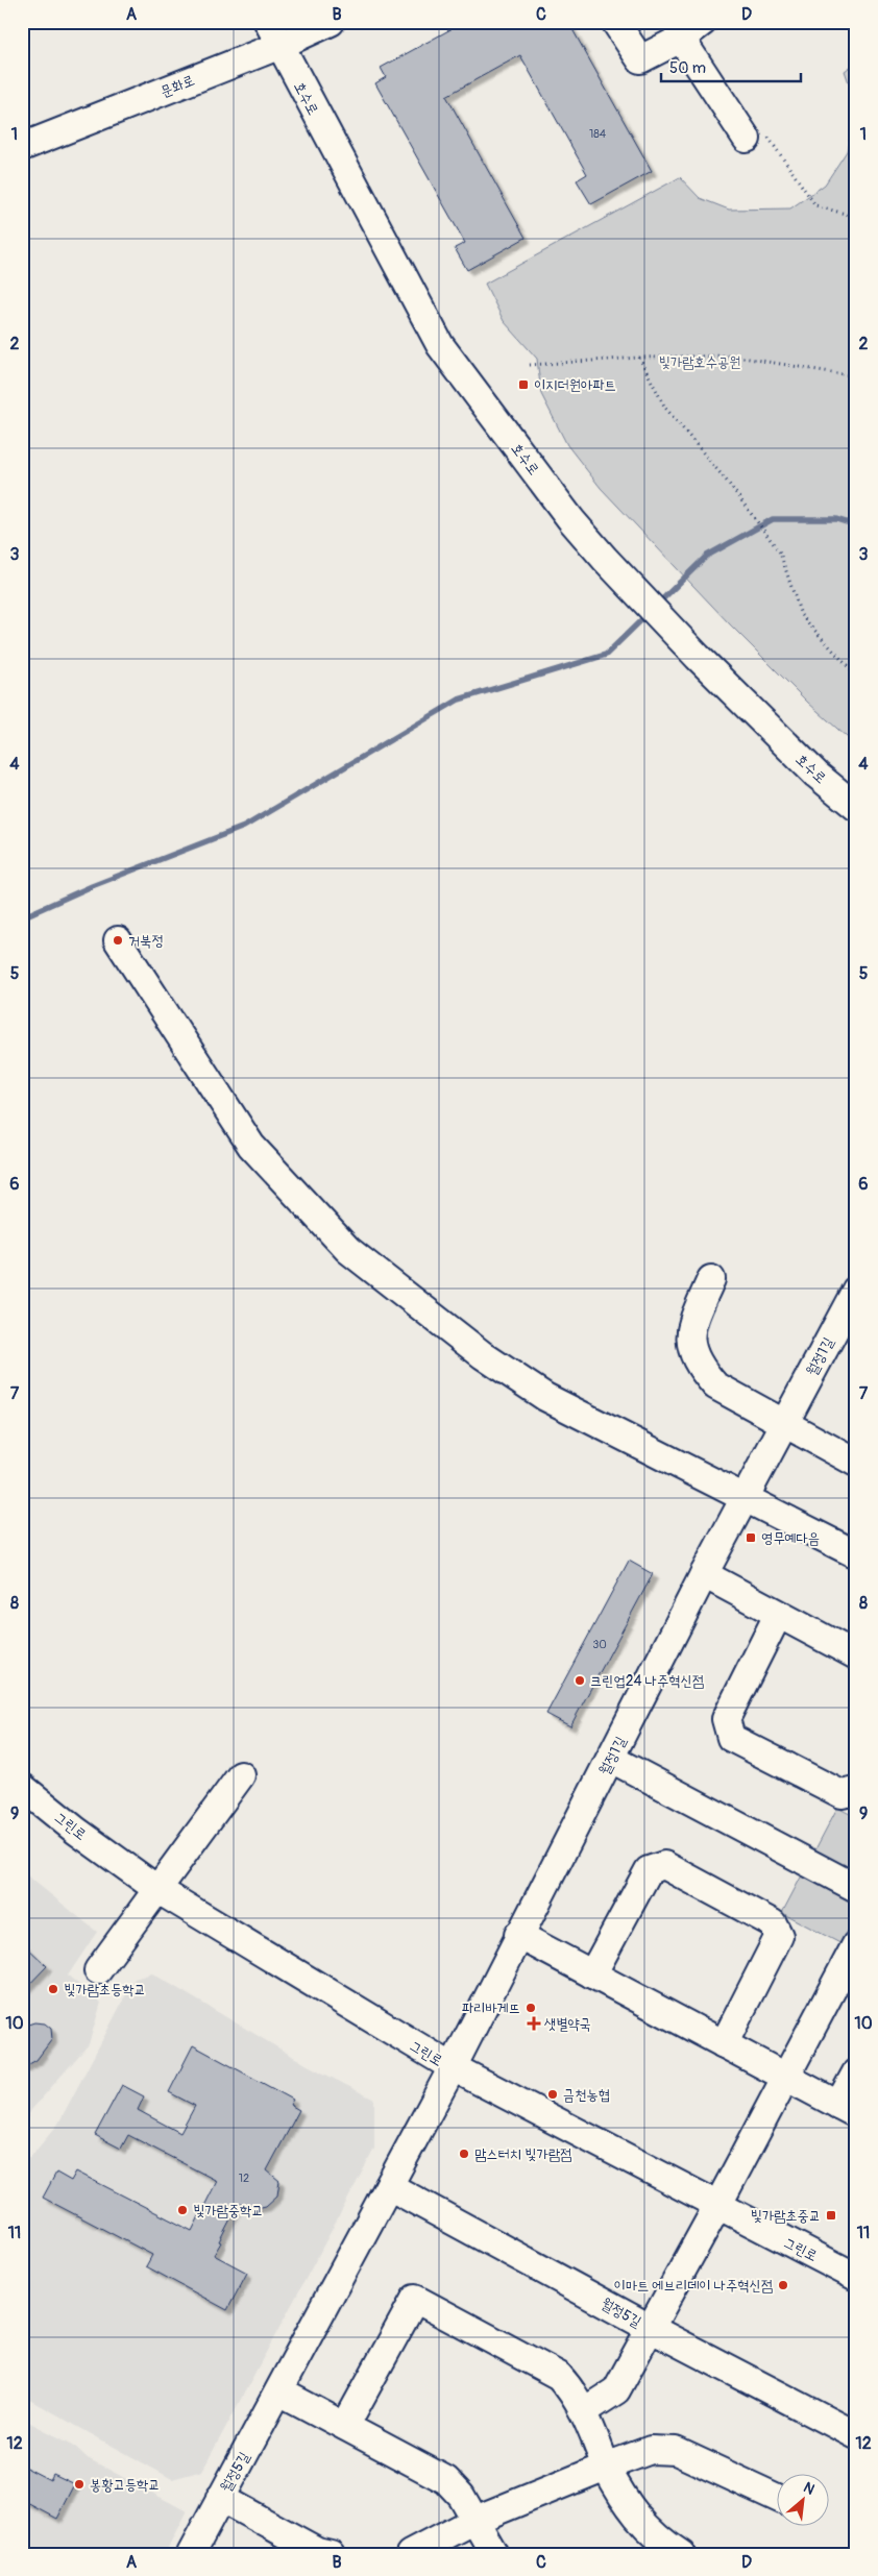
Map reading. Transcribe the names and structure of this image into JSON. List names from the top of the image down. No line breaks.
{"streets":{"street":["문화로","호수로","월정1길","그린로","월정5길"]},"crossings":[["문화로","호수로"],["월정1길","그린로"],["월정1길","월정5길"],["그린로","월정5길"]],"parks":["빛가람호수공원"],"places":{"transit":["이지더원아파트","영무예다음","빛가람초중교"],"other":["거북정","크린업24 나주혁신점","빛가람초등학교","파리바게뜨","금천농협","맘스터치 빛가람점","빛가람중학교","이마트 에브리데이 나주혁신점","봉황고등학교"],"health":["샛별약국"]},"house_numbers":["184","30","12"],"scale_bar":"50 m","north":"top right","grid":{"columns":["A","B","C","D"],"rows":["1","2","3","4","5","6","7","8","9","10","11","12"]}}
